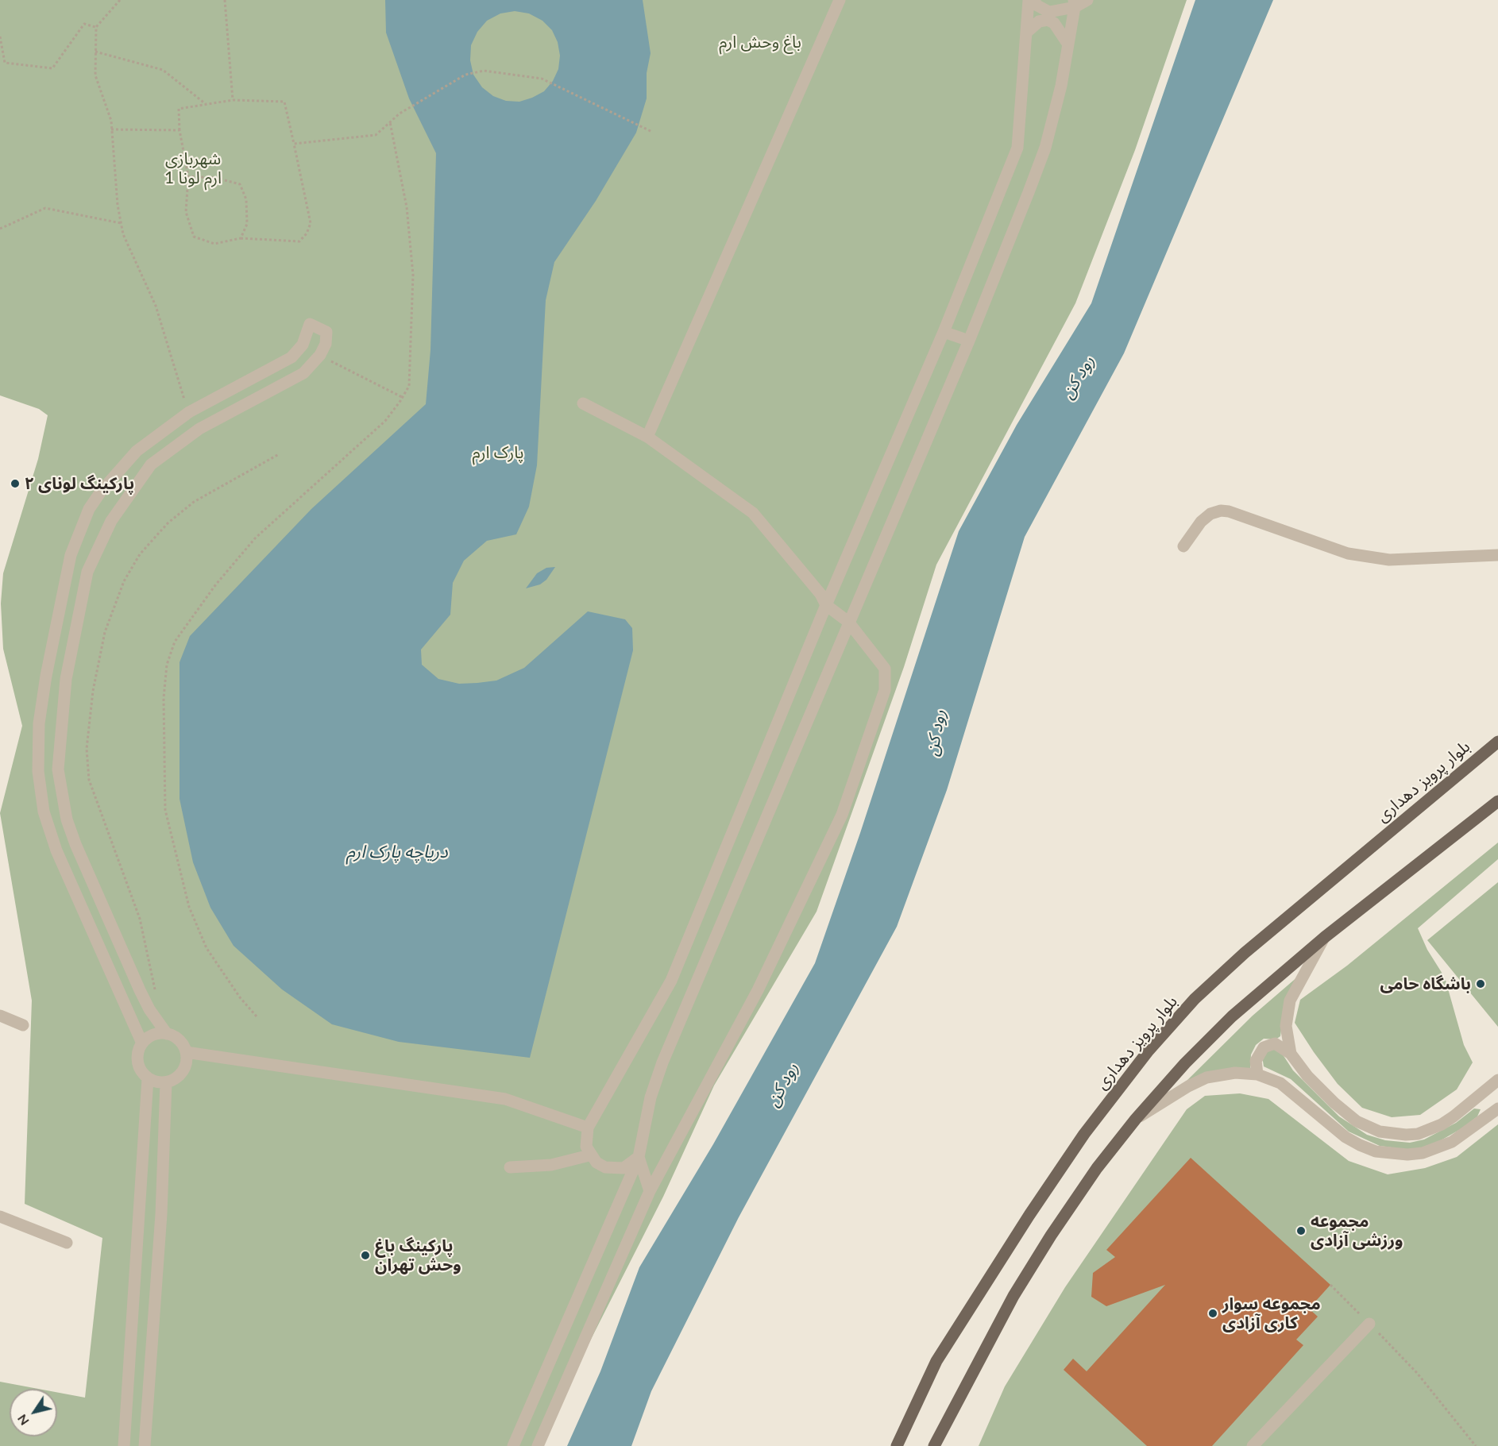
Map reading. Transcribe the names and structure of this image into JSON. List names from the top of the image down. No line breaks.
{"streets":{"main road":["بلوار پرویز دهداری"]},"water":["رود کن","دریاچه پارک ارم"],"parks":["باغ وحش ارم","شهربازی ارم لونا 1","پارک ارم"],"places":["پارکینگ لونای ۲","باشگاه حامی","مجموعه ورزشی آزادی","پارکینگ باغ وحش تهران","مجموعه سوار کاری آزادی"],"north":"bottom left"}
